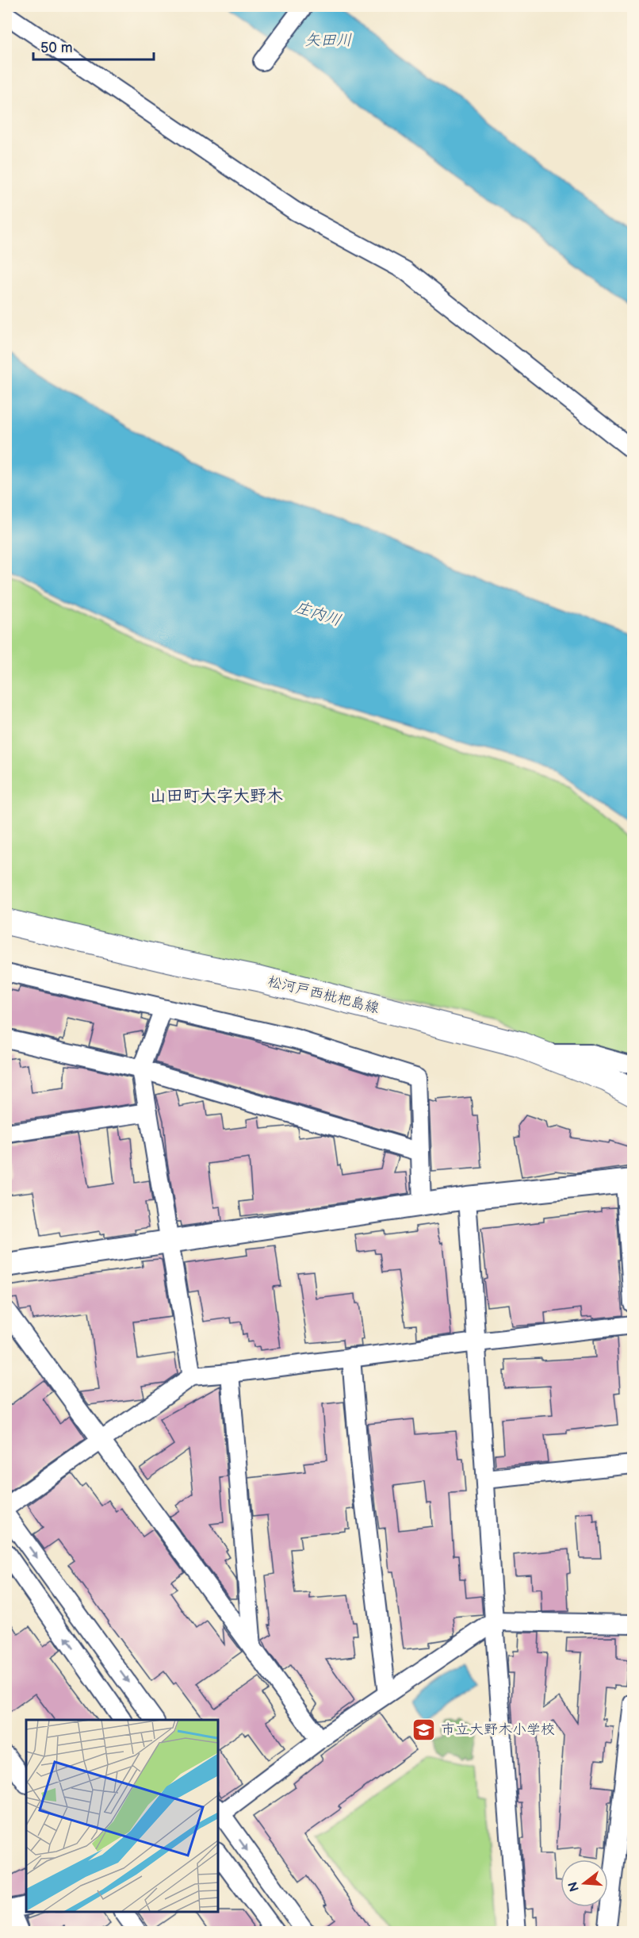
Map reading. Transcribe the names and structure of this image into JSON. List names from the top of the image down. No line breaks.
{"streets":{"main road":["松河戸西枇杷島線"]},"districts":["山田町大字大野木"],"water":["矢田川","庄内川"],"places":{"school or university":["市立大野木小学校"]},"scale_bar":"50 m","north":"left"}
